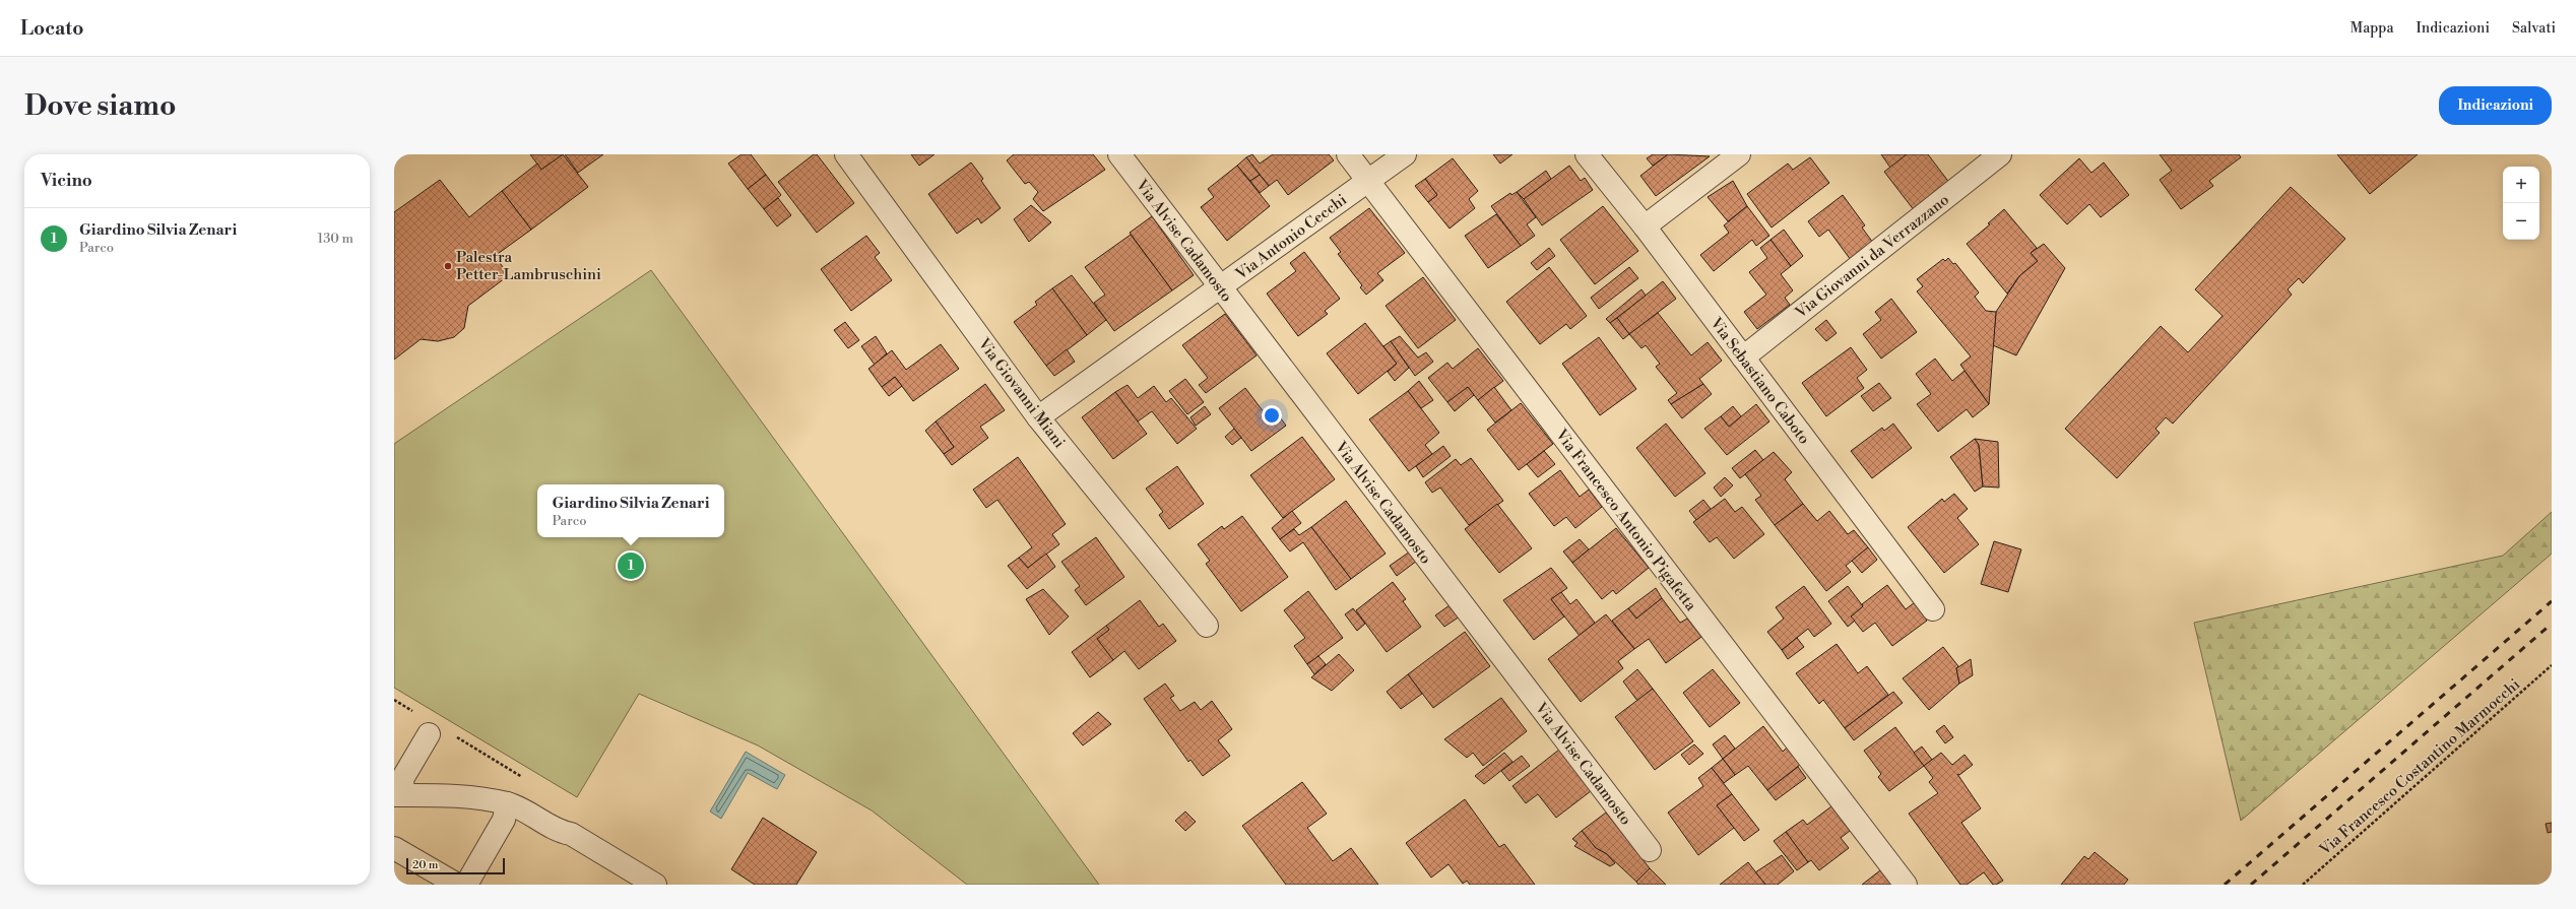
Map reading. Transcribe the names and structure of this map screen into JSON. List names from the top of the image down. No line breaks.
{"streets":{"street":["Via Antonio Cecchi","Via Alvise Cadamosto","Via Giovanni da Verrazzano","Via Sebastiano Caboto","Via Giovanni Miani","Via Francesco Antonio Pigafetta"],"path":["Via Francesco Costantino Marmocchi"]},"crossings":[["Via Antonio Cecchi","Via Alvise Cadamosto"],["Via Antonio Cecchi","Via Giovanni Miani"],["Via Antonio Cecchi","Via Francesco Antonio Pigafetta"],["Via Giovanni da Verrazzano","Via Sebastiano Caboto"]],"places":["Palestra Petter-Lambruschini"],"scale_bar":"20 m","page":{"header":"Locato","nav":["Mappa","Indicazioni","Salvati"],"buttons":"Indicazioni","title":"Dove siamo","heading":"Vicino","map_buttons":["+","−"],"list":[{"mark":"1","name":"Giardino Silvia Zenari","note":"Parco","value":"130 m"}],"popup":["Giardino Silvia Zenari","Parco"],"pins":"1","scale":"20 m"}}
